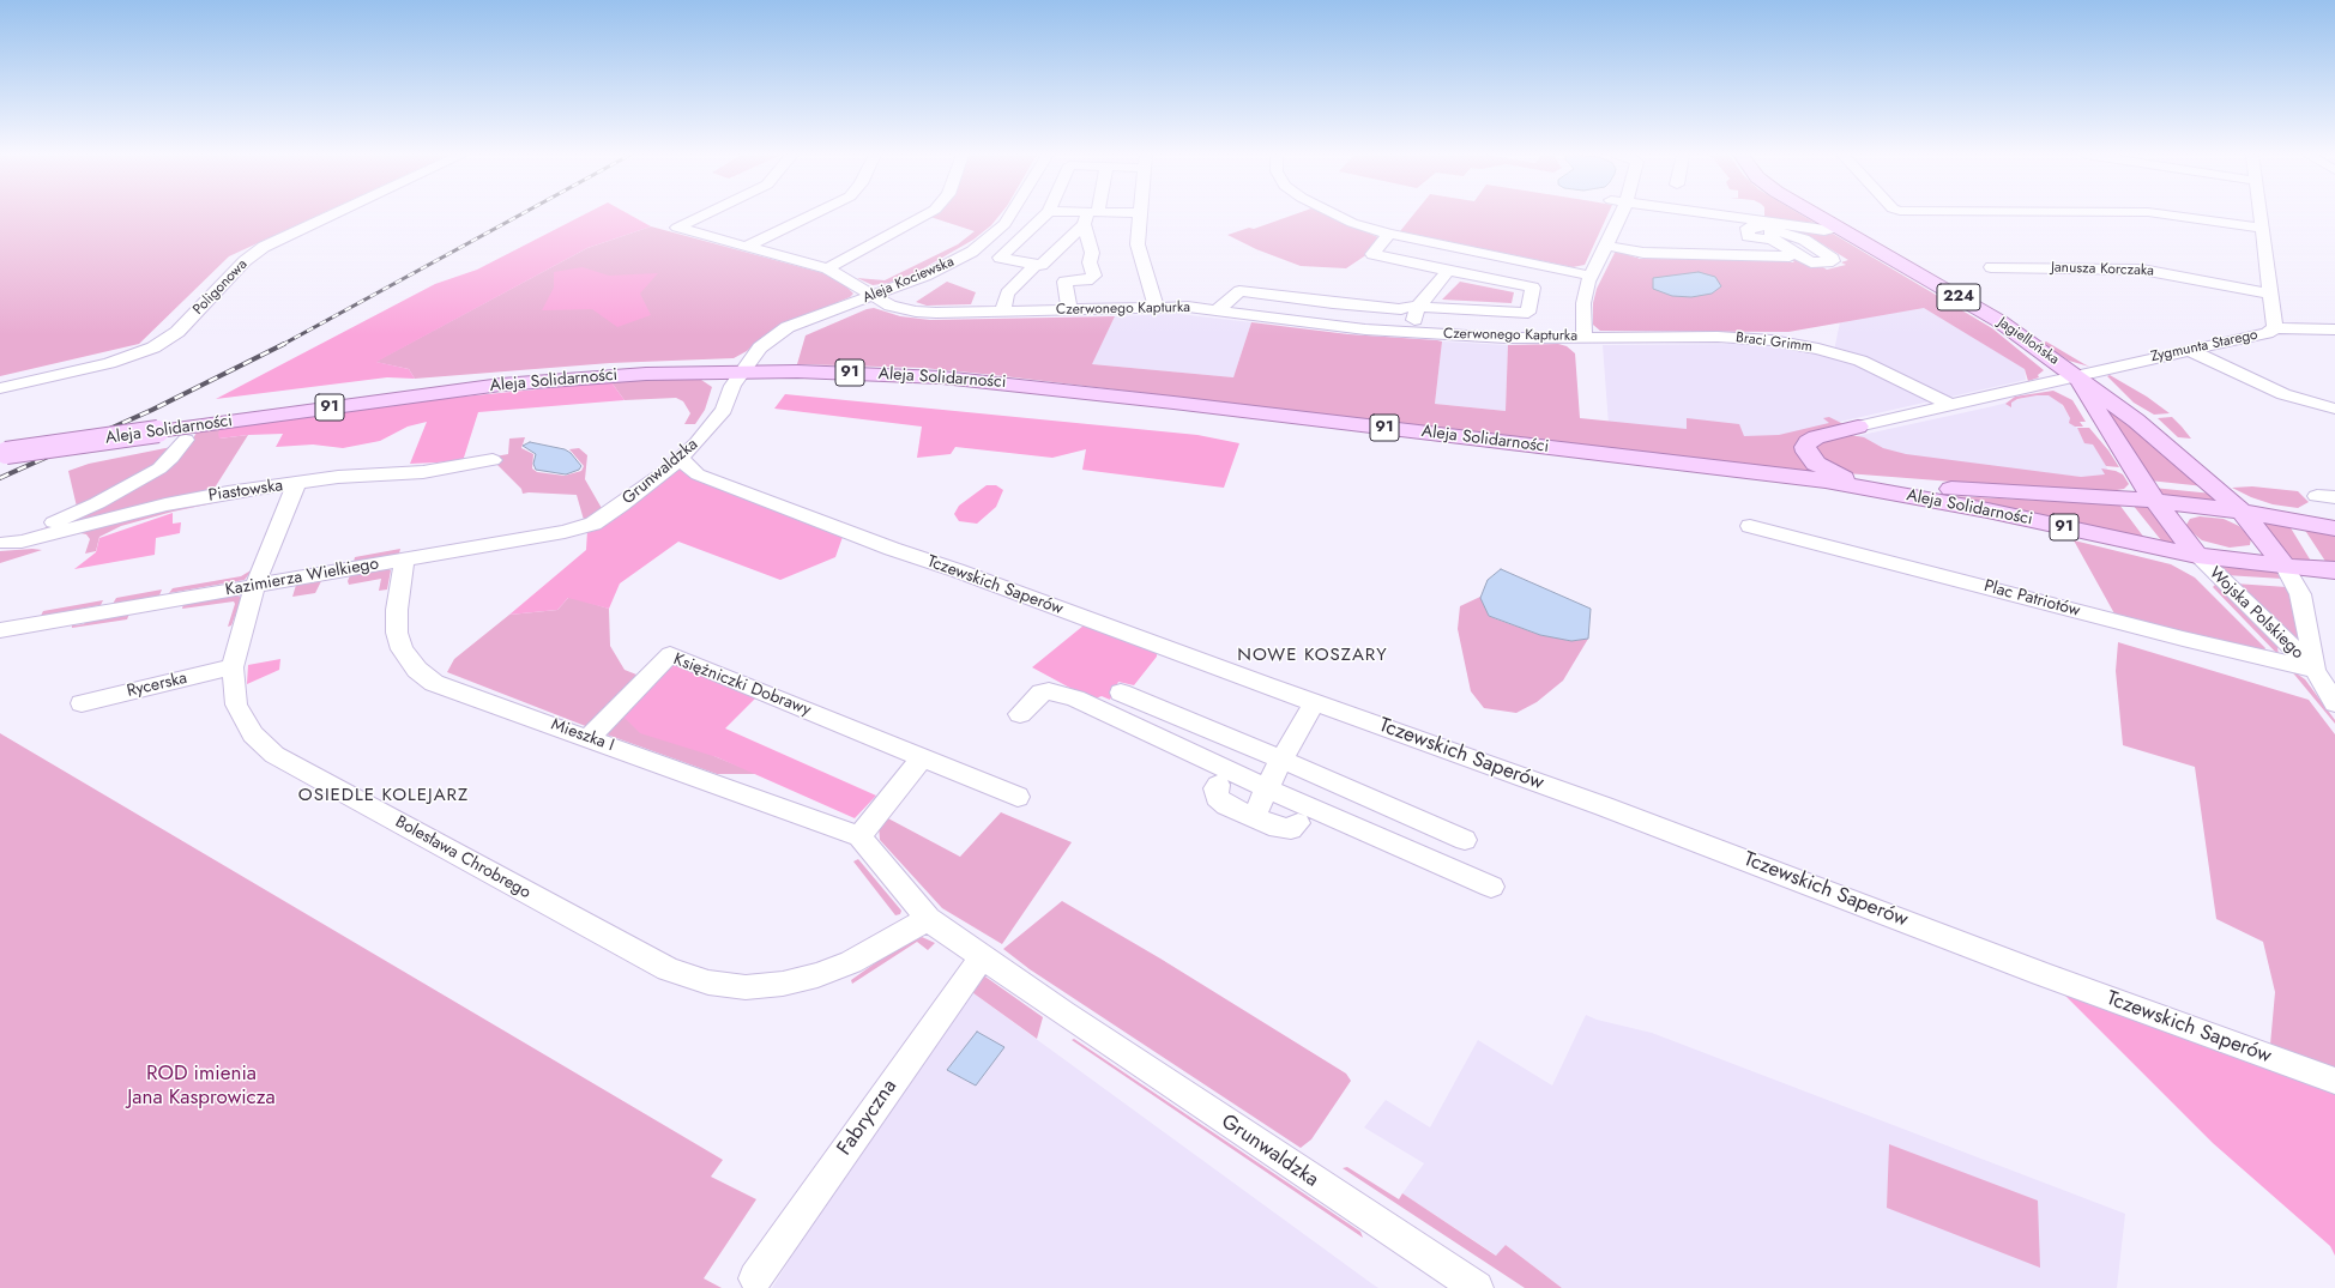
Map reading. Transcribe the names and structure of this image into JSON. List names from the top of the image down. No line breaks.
{"streets":{"main road":["224","Jagiellońska","91","Aleja Solidarności"],"street":["Janusza Korczaka","Aleja Kociewska","Poligonowa","Czerwonego Kapturka","Braci Grimm","Zygmunta Starego","Grunwaldzka","Piastowska","Kazimierza Wielkiego","Tczewskich Saperów","Plac Patriotów","Wojska Polskiego","Rycerska","Księżniczki Dobrawy","Mieszka I","Bolesława Chrobrego","Fabryczna"]},"crossings":[["Aleja Kociewska","Czerwonego Kapturka"],["Aleja Kociewska","Aleja Solidarności"],["Aleja Kociewska","Grunwaldzka"],["Czerwonego Kapturka","Braci Grimm"],["Jagiellońska","Zygmunta Starego"],["Jagiellońska","91"],["Jagiellońska","Aleja Solidarności"],["Jagiellońska","Wojska Polskiego"],["Braci Grimm","Zygmunta Starego"],["91","Aleja Solidarności"],["91","Wojska Polskiego"],["Aleja Solidarności","Grunwaldzka"],["Aleja Solidarności","Wojska Polskiego"],["Grunwaldzka","Kazimierza Wielkiego"],["Grunwaldzka","Tczewskich Saperów"],["Grunwaldzka","Bolesława Chrobrego"],["Grunwaldzka","Fabryczna"],["Piastowska","Bolesława Chrobrego"],["Kazimierza Wielkiego","Mieszka I"],["Kazimierza Wielkiego","Bolesława Chrobrego"],["Plac Patriotów","Wojska Polskiego"],["Rycerska","Bolesława Chrobrego"],["Księżniczki Dobrawy","Mieszka I"]],"districts":["NOWE KOSZARY","OSIEDLE KOLEJARZ"],"parks":["ROD imienia Jana Kasprowicza"]}
